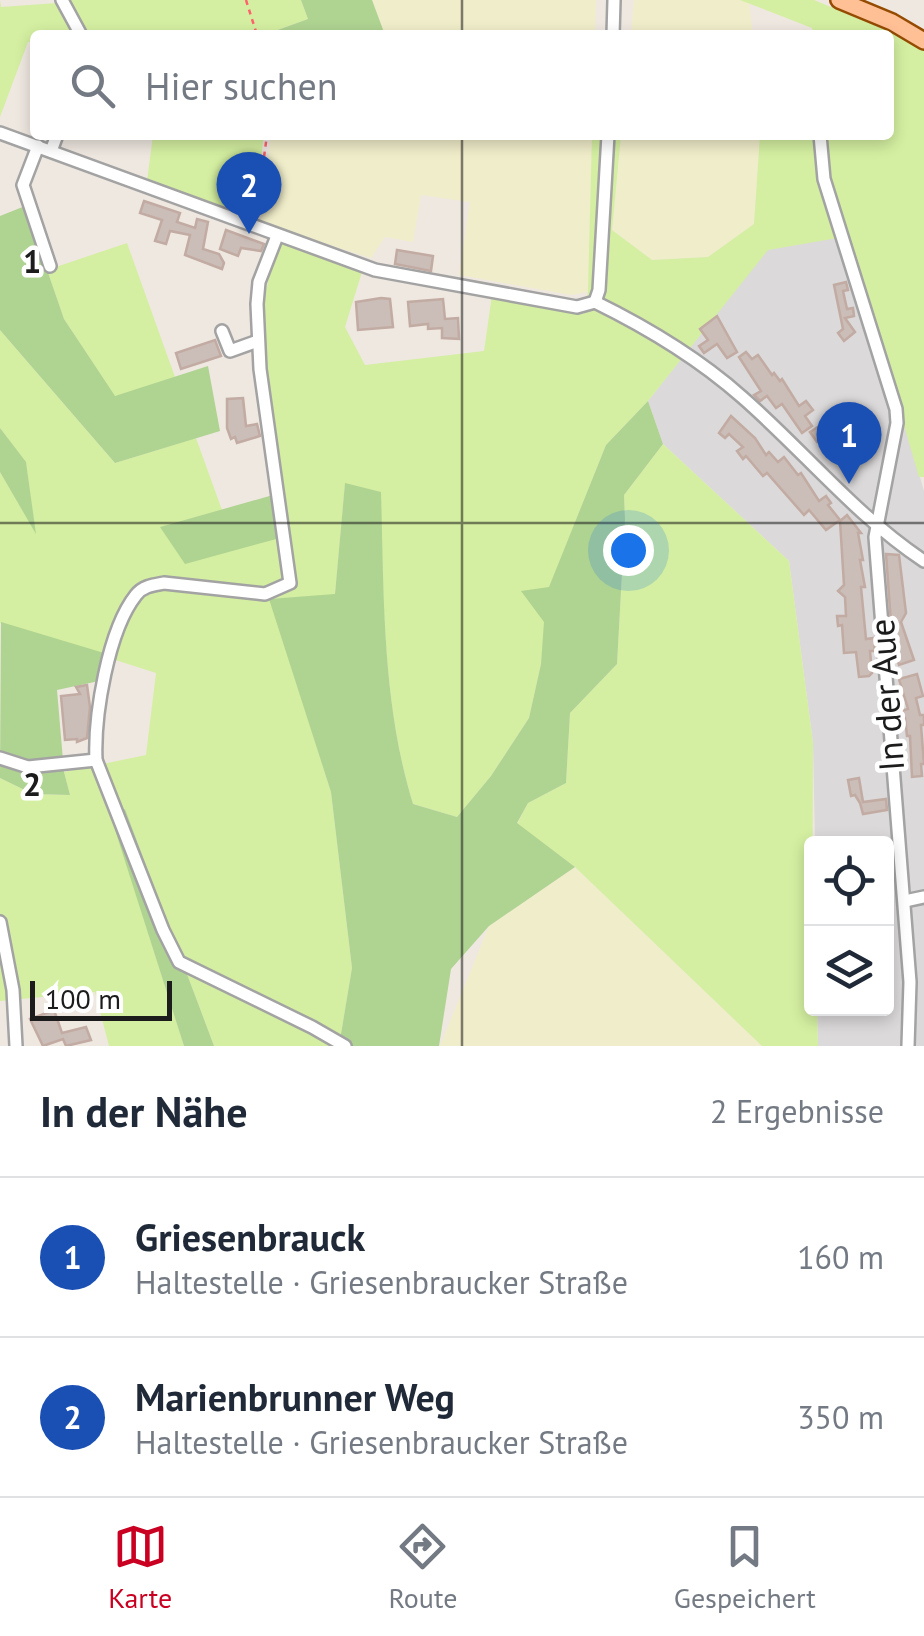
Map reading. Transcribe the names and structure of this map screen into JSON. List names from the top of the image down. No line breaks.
{"streets":{"street":["In der Aue"]},"scale_bar":"100 m","page":{"search":"Hier suchen","pins":["2","1"],"scale":"100 m","heading":["In der Nähe","2 Ergebnisse"],"list":[{"mark":"1","name":"Griesenbrauck","note":"Haltestelle · Griesenbraucker Straße","value":"160 m"},{"mark":"2","name":"Marienbrunner Weg","note":"Haltestelle · Griesenbraucker Straße","value":"350 m"}],"nav":["Karte","Route","Gespeichert"]},"grid":{"rows":["1","2"]}}
